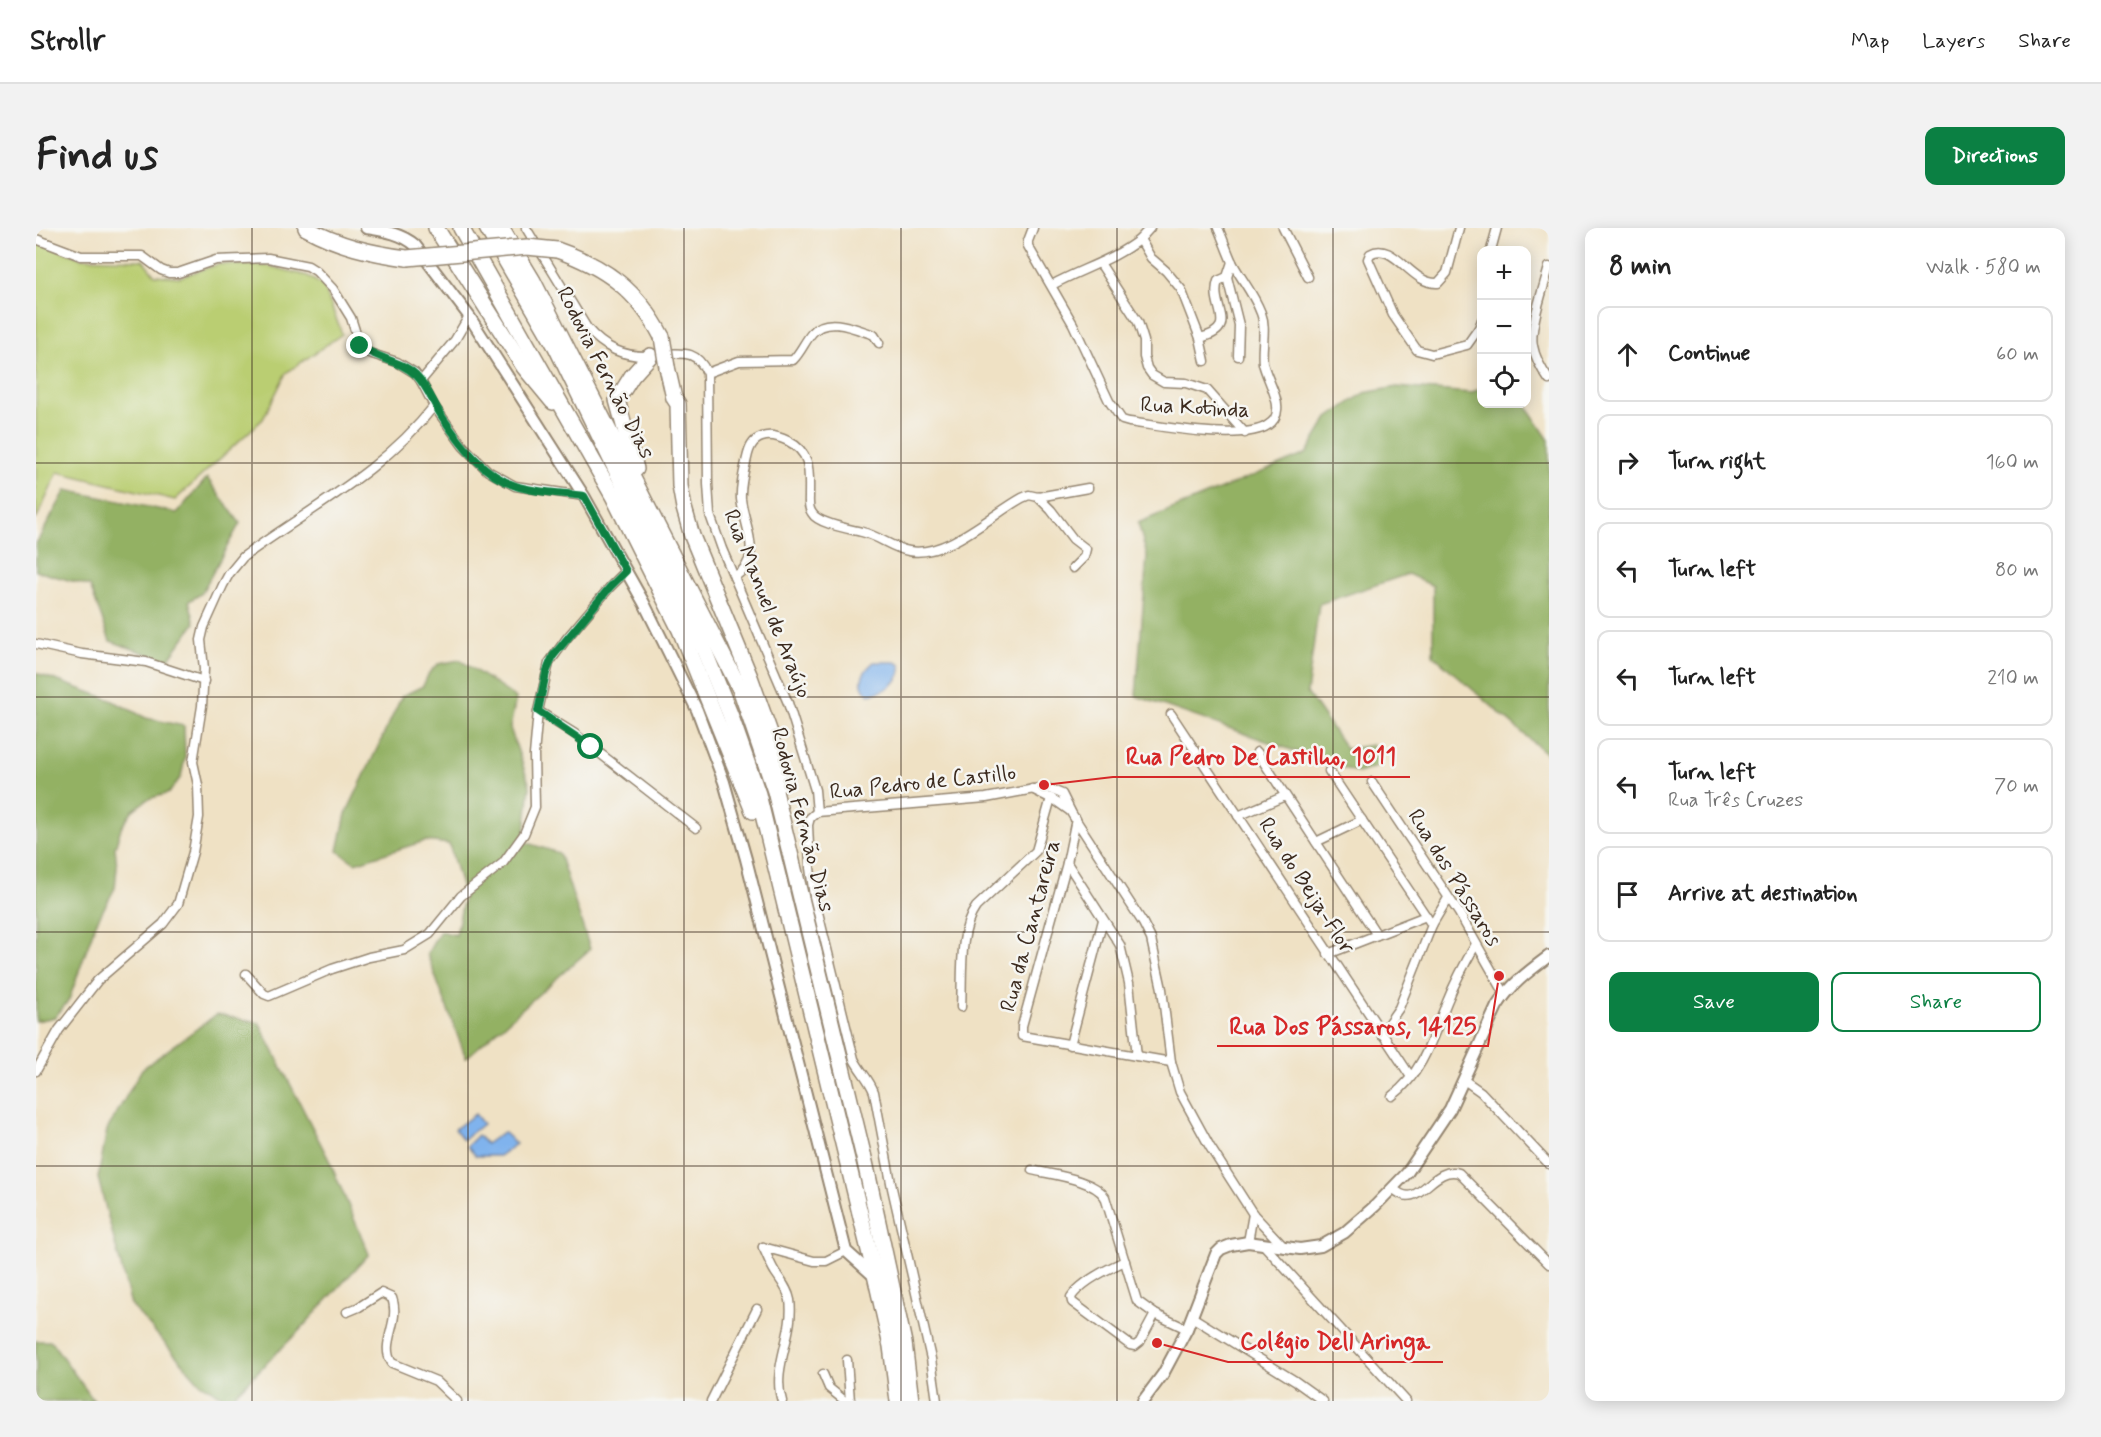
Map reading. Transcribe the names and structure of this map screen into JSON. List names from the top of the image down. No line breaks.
{"streets":{"highway":["Rodovia Fernão Dias"],"street":["Rua Kotinda","Rua Manuel de Araújo","Rua Pedro de Castillo","Rua dos Pássaros","Rua do Beija-Flor","Rua da Cantareira"]},"crossings":[["Rua Manuel de Araújo","Rua Pedro de Castillo"],["Rua Pedro de Castillo","Rua da Cantareira"]],"places":["Rua Pedro De Castilho, 1011","Rua Dos Pássaros, 14125","Colégio Dell Aringa"],"page":{"header":"Strollr","nav":["Map","Layers","Share"],"buttons":["Directions",["Save","Share"]],"title":"Find us","heading":["8 min","Walk · 580 m"],"map_buttons":["+","−"],"list":[["Continue","60 m"],["Turn right","160 m"],["Turn left","80 m"],["Turn left","210 m"],["Turn left","Rua Três Cruzes","70 m"],"Arrive at destination"]}}
